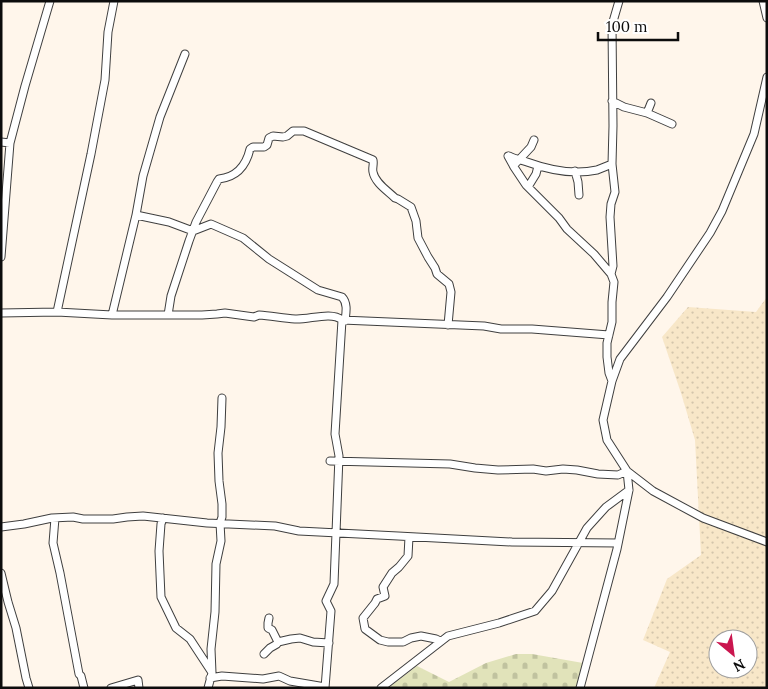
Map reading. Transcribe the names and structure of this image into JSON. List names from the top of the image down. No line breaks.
{"scale_bar":"100 m","north":"bottom right"}
